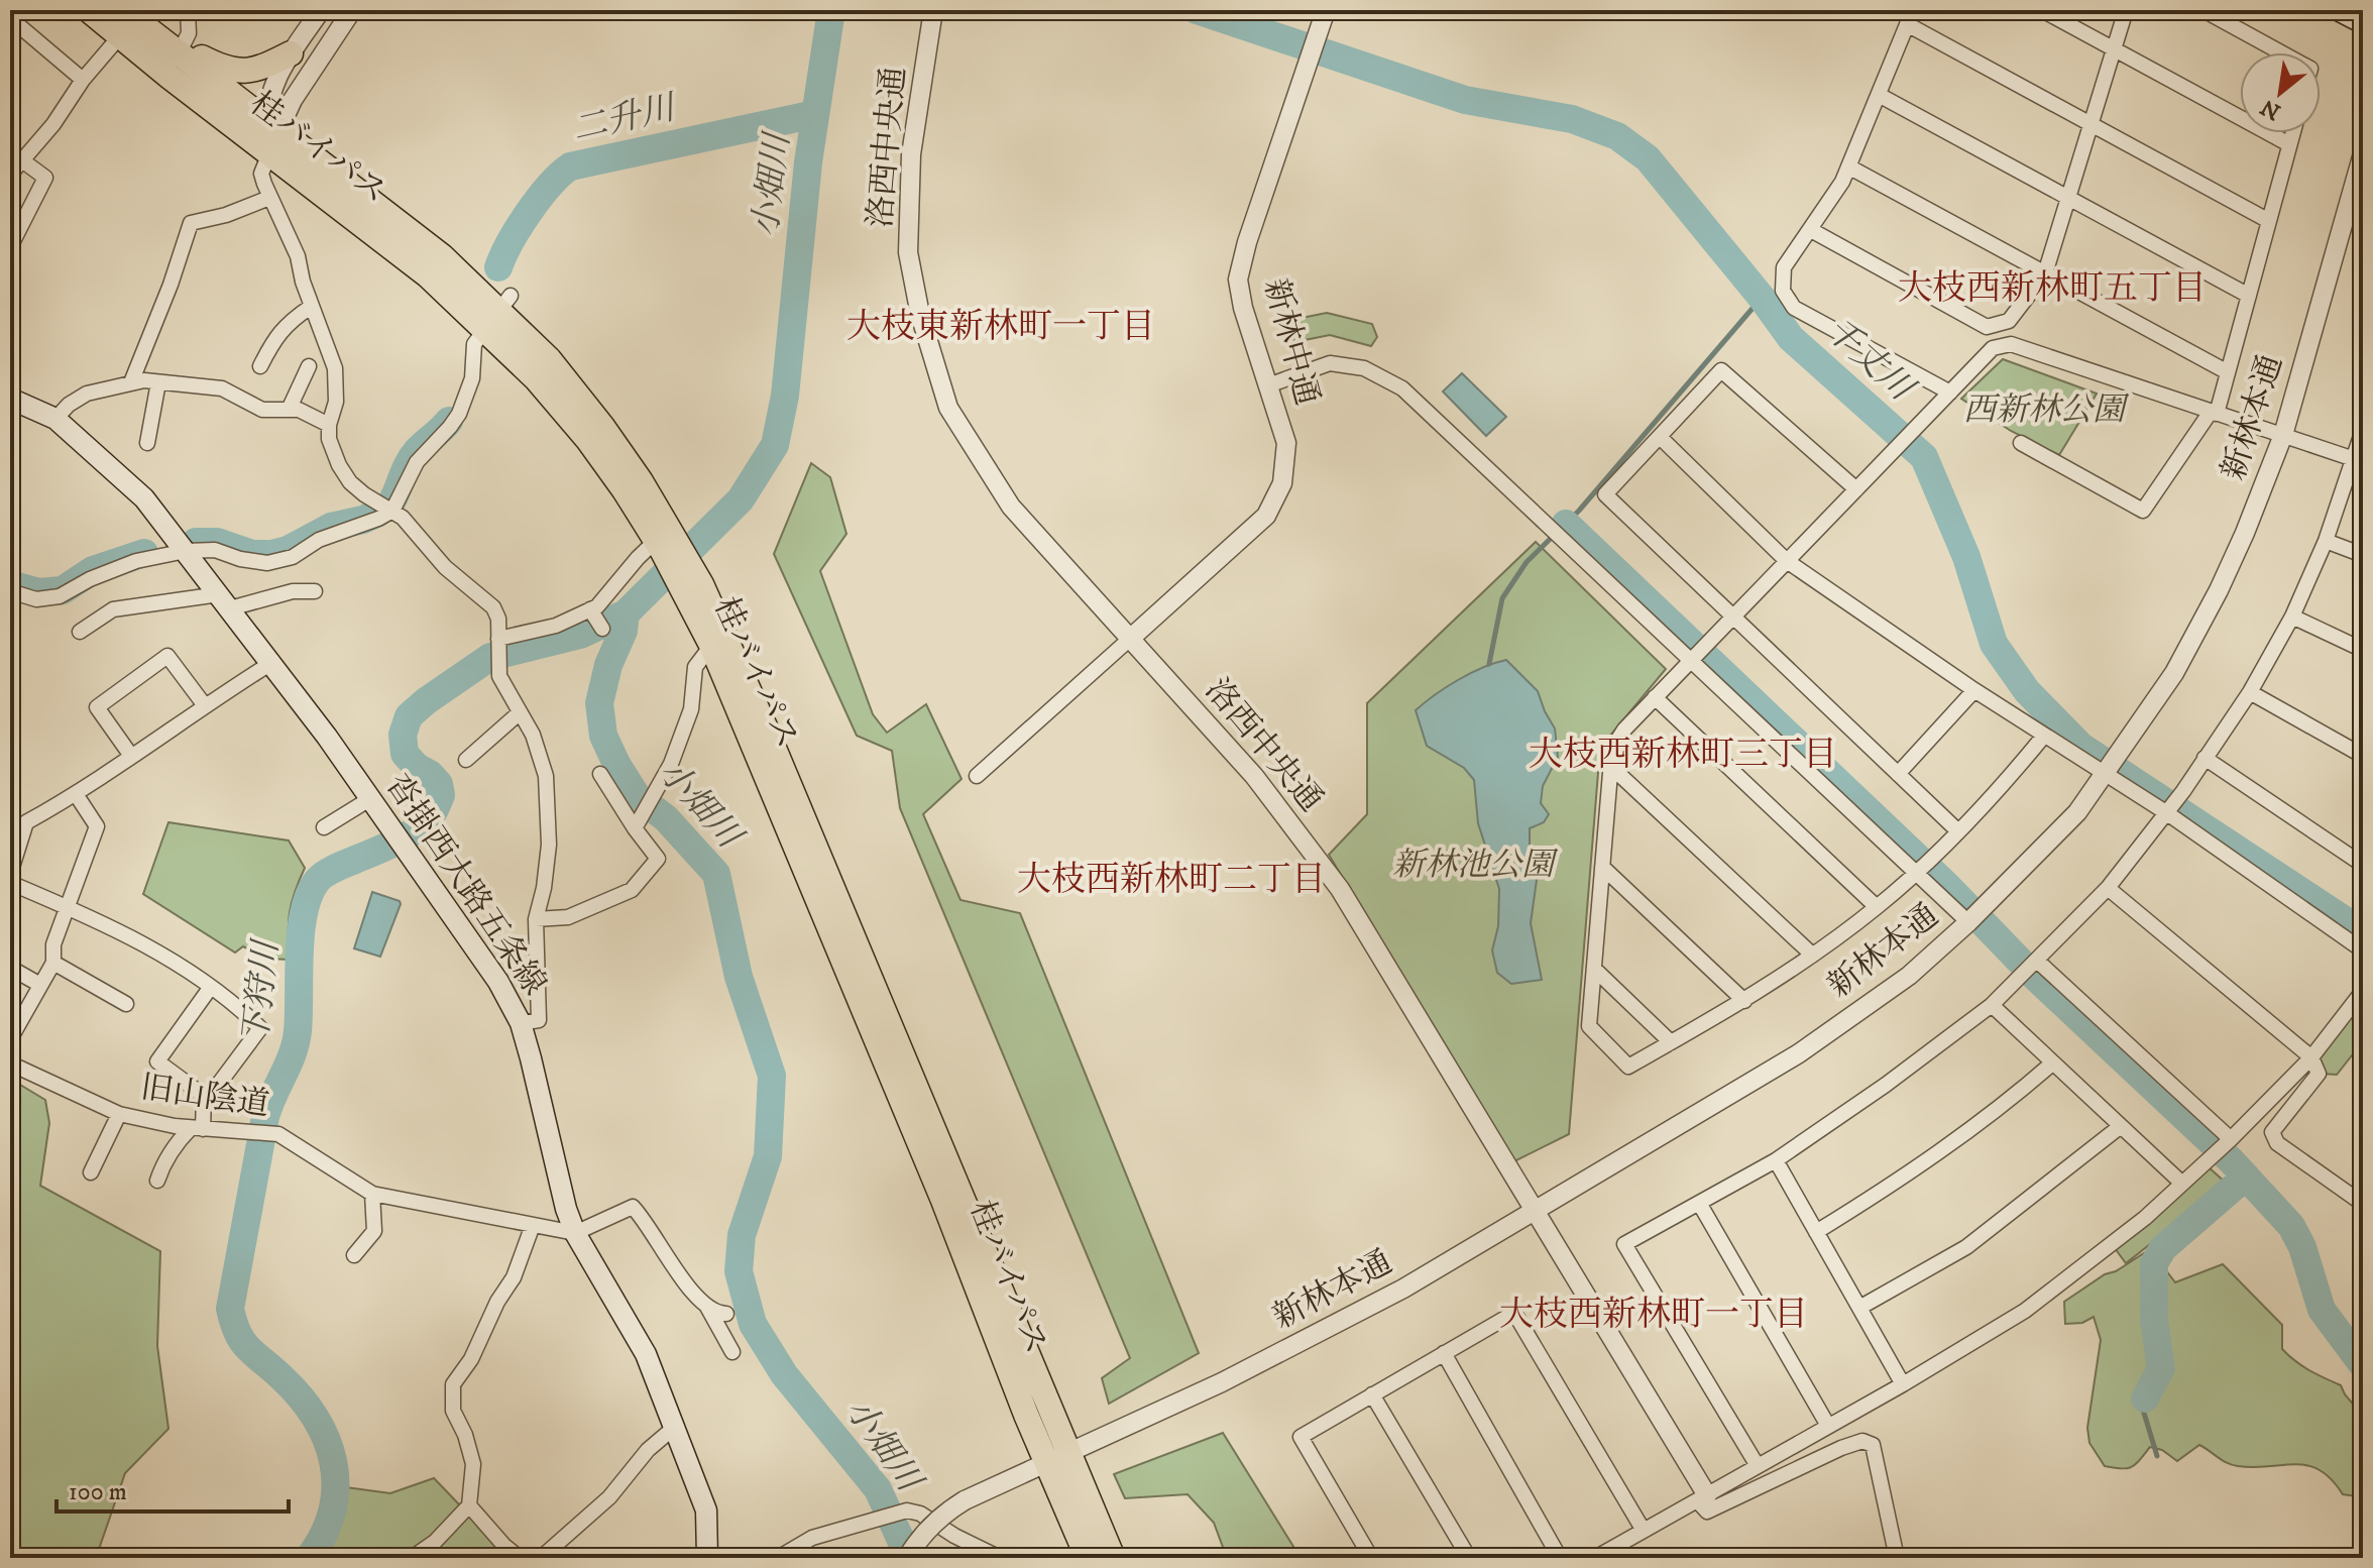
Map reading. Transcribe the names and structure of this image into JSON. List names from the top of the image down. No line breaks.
{"streets":{"highway":["桂バイパス"],"main road":["沓掛西大路五条線"],"street":["洛西中央通","新林中通","新林本通","旧山陰道"]},"crossings":[["洛西中央通","新林中通"],["洛西中央通","新林本通"],["桂バイパス","新林本通"],["沓掛西大路五条線","旧山陰道"]],"districts":["大枝西新林町五丁目","大枝東新林町一丁目","大枝西新林町三丁目","大枝西新林町二丁目","大枝西新林町一丁目"],"water":["二升川","小畑川","千丈川","下狩川"],"parks":["西新林公園","新林池公園"],"scale_bar":"100 m","north":"bottom left"}
